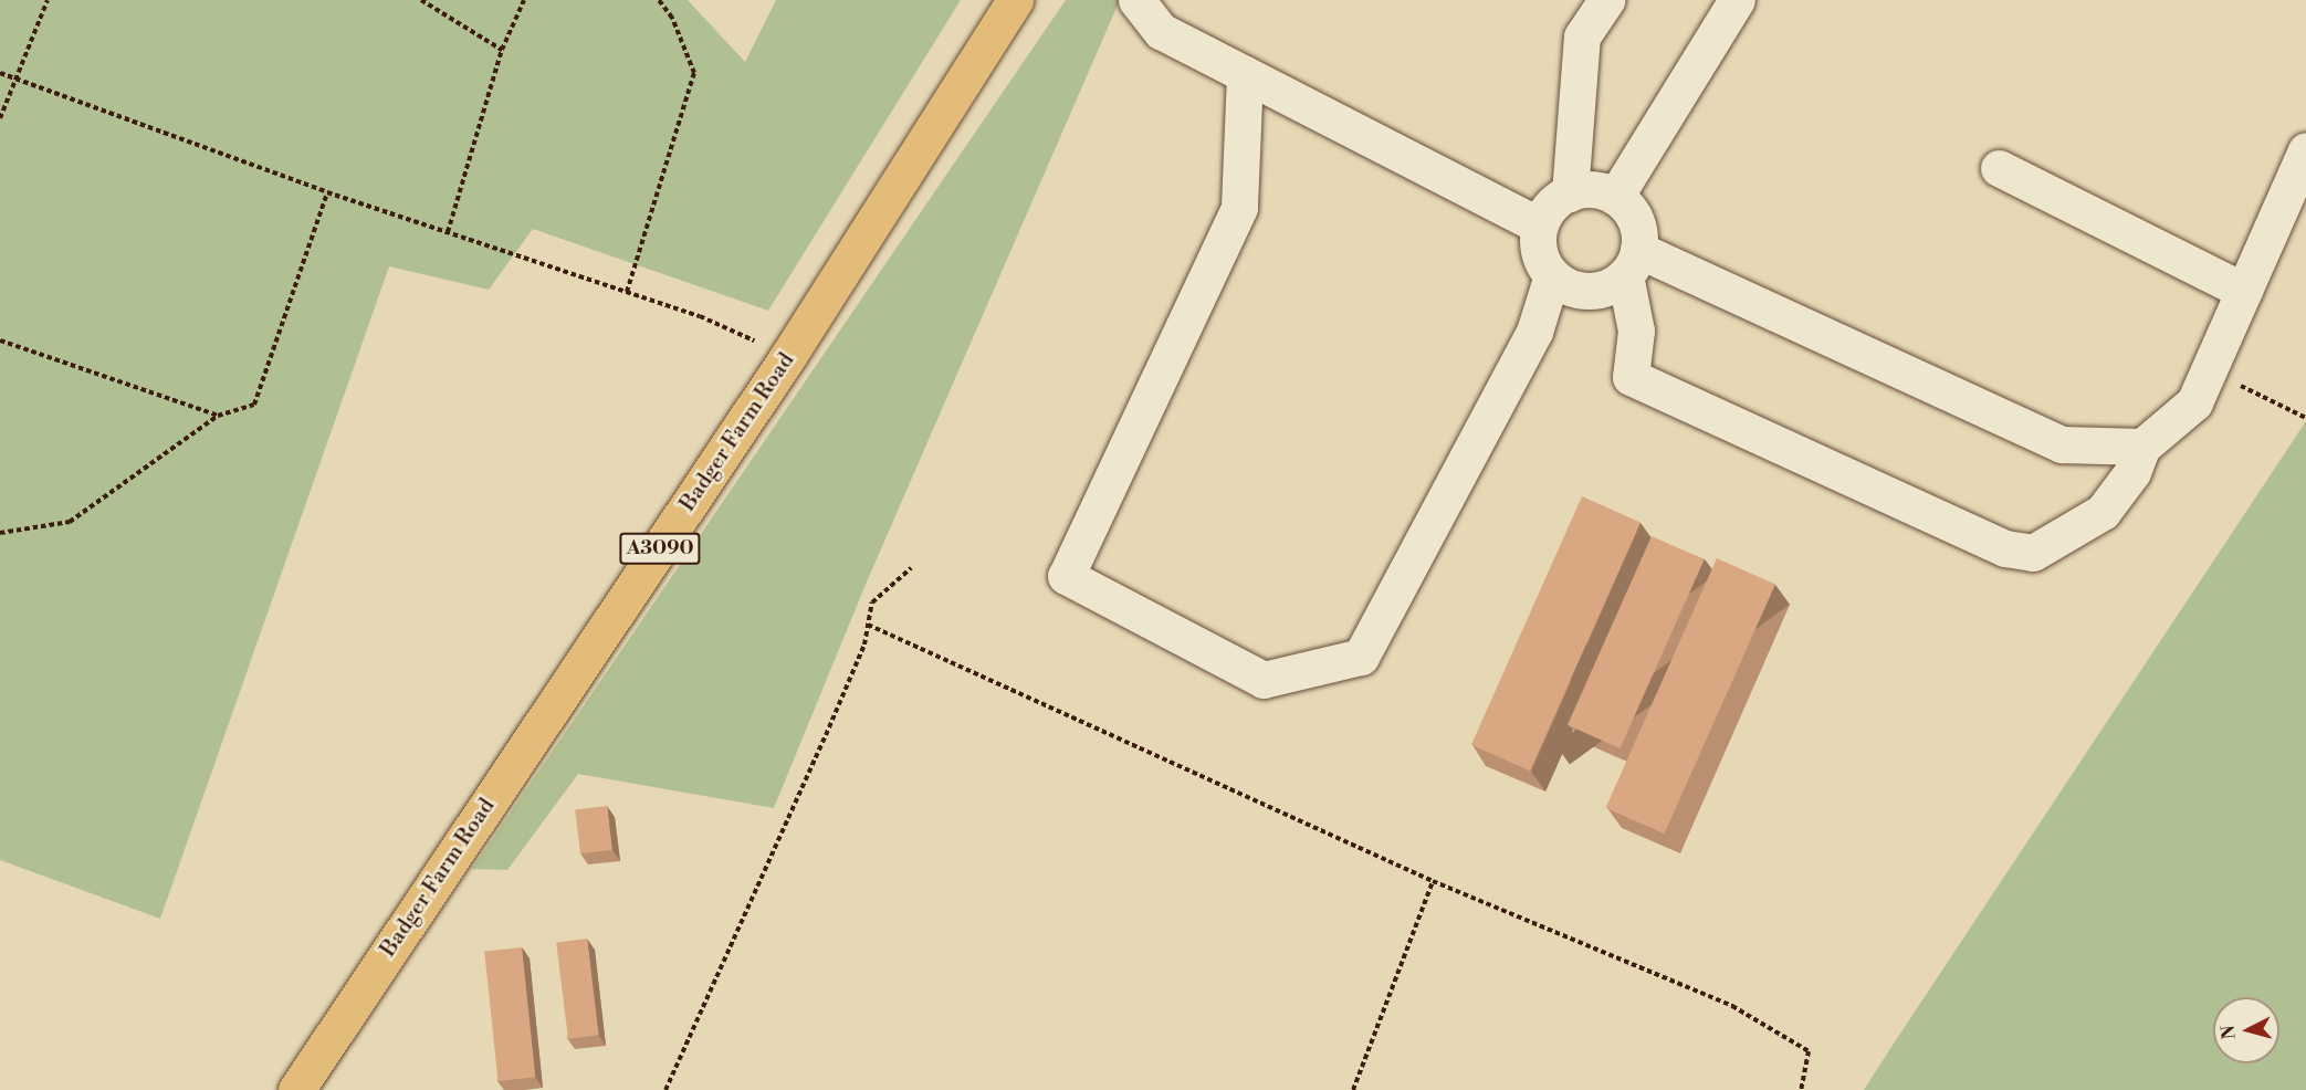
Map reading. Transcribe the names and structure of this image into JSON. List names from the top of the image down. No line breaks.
{"streets":{"main road":["Badger Farm Road","A3090"]},"north":"left"}
